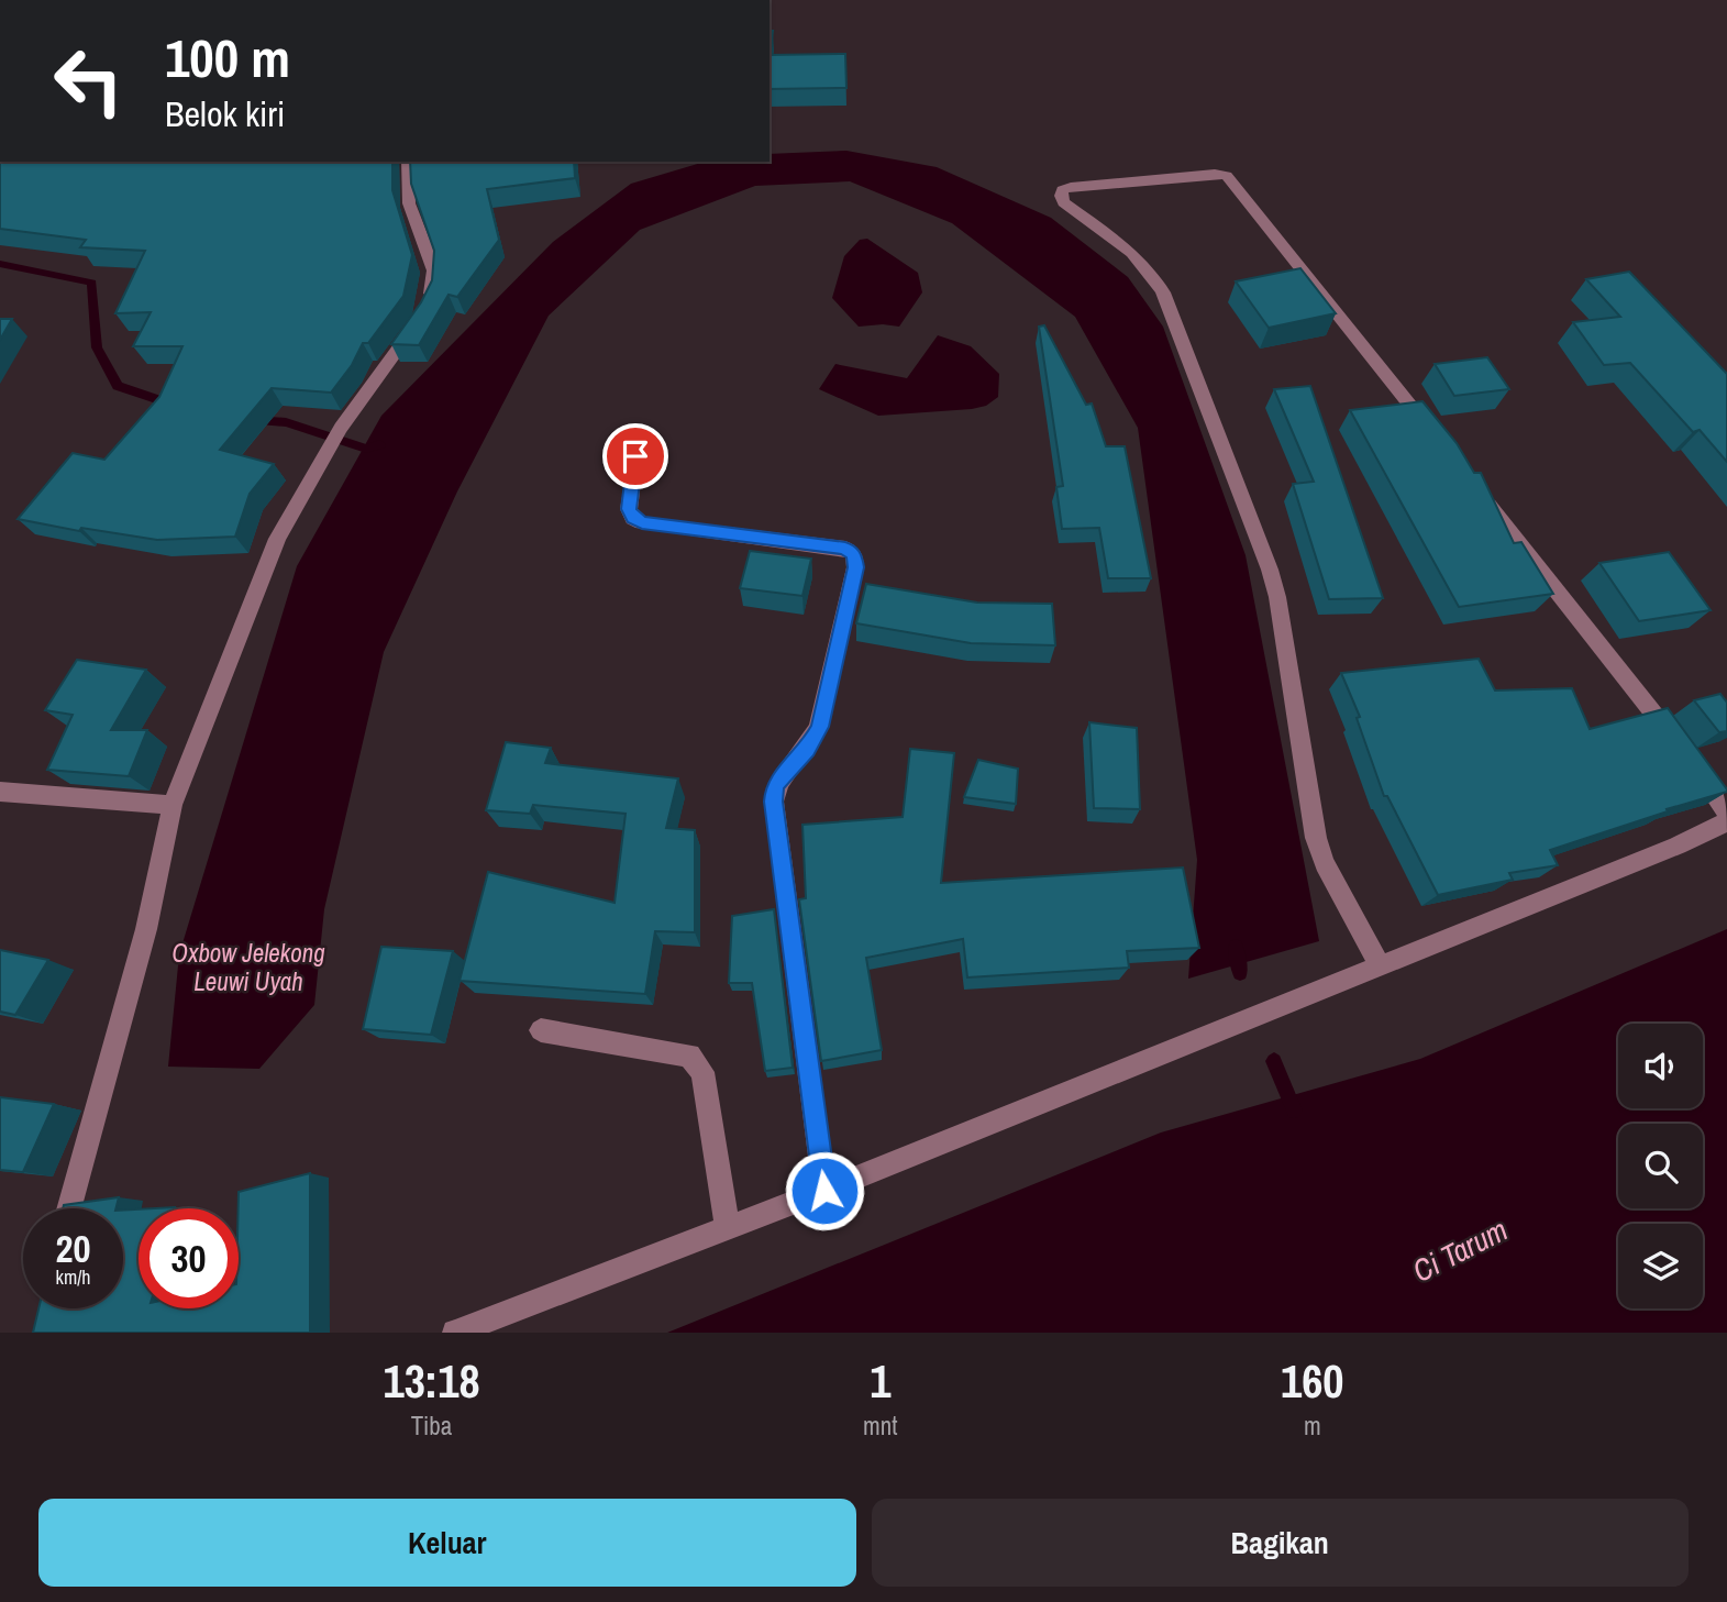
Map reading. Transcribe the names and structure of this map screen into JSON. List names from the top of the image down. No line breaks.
{"water":["Oxbow Jelekong Leuwi Uyah","Ci Tarum"],"page":{"turn":["100 m","Belok kiri"],"speed":"20 km/h","limit":"30","eta":["13:18","Tiba","1","mnt","160","m"],"buttons":["Keluar","Bagikan"]}}
